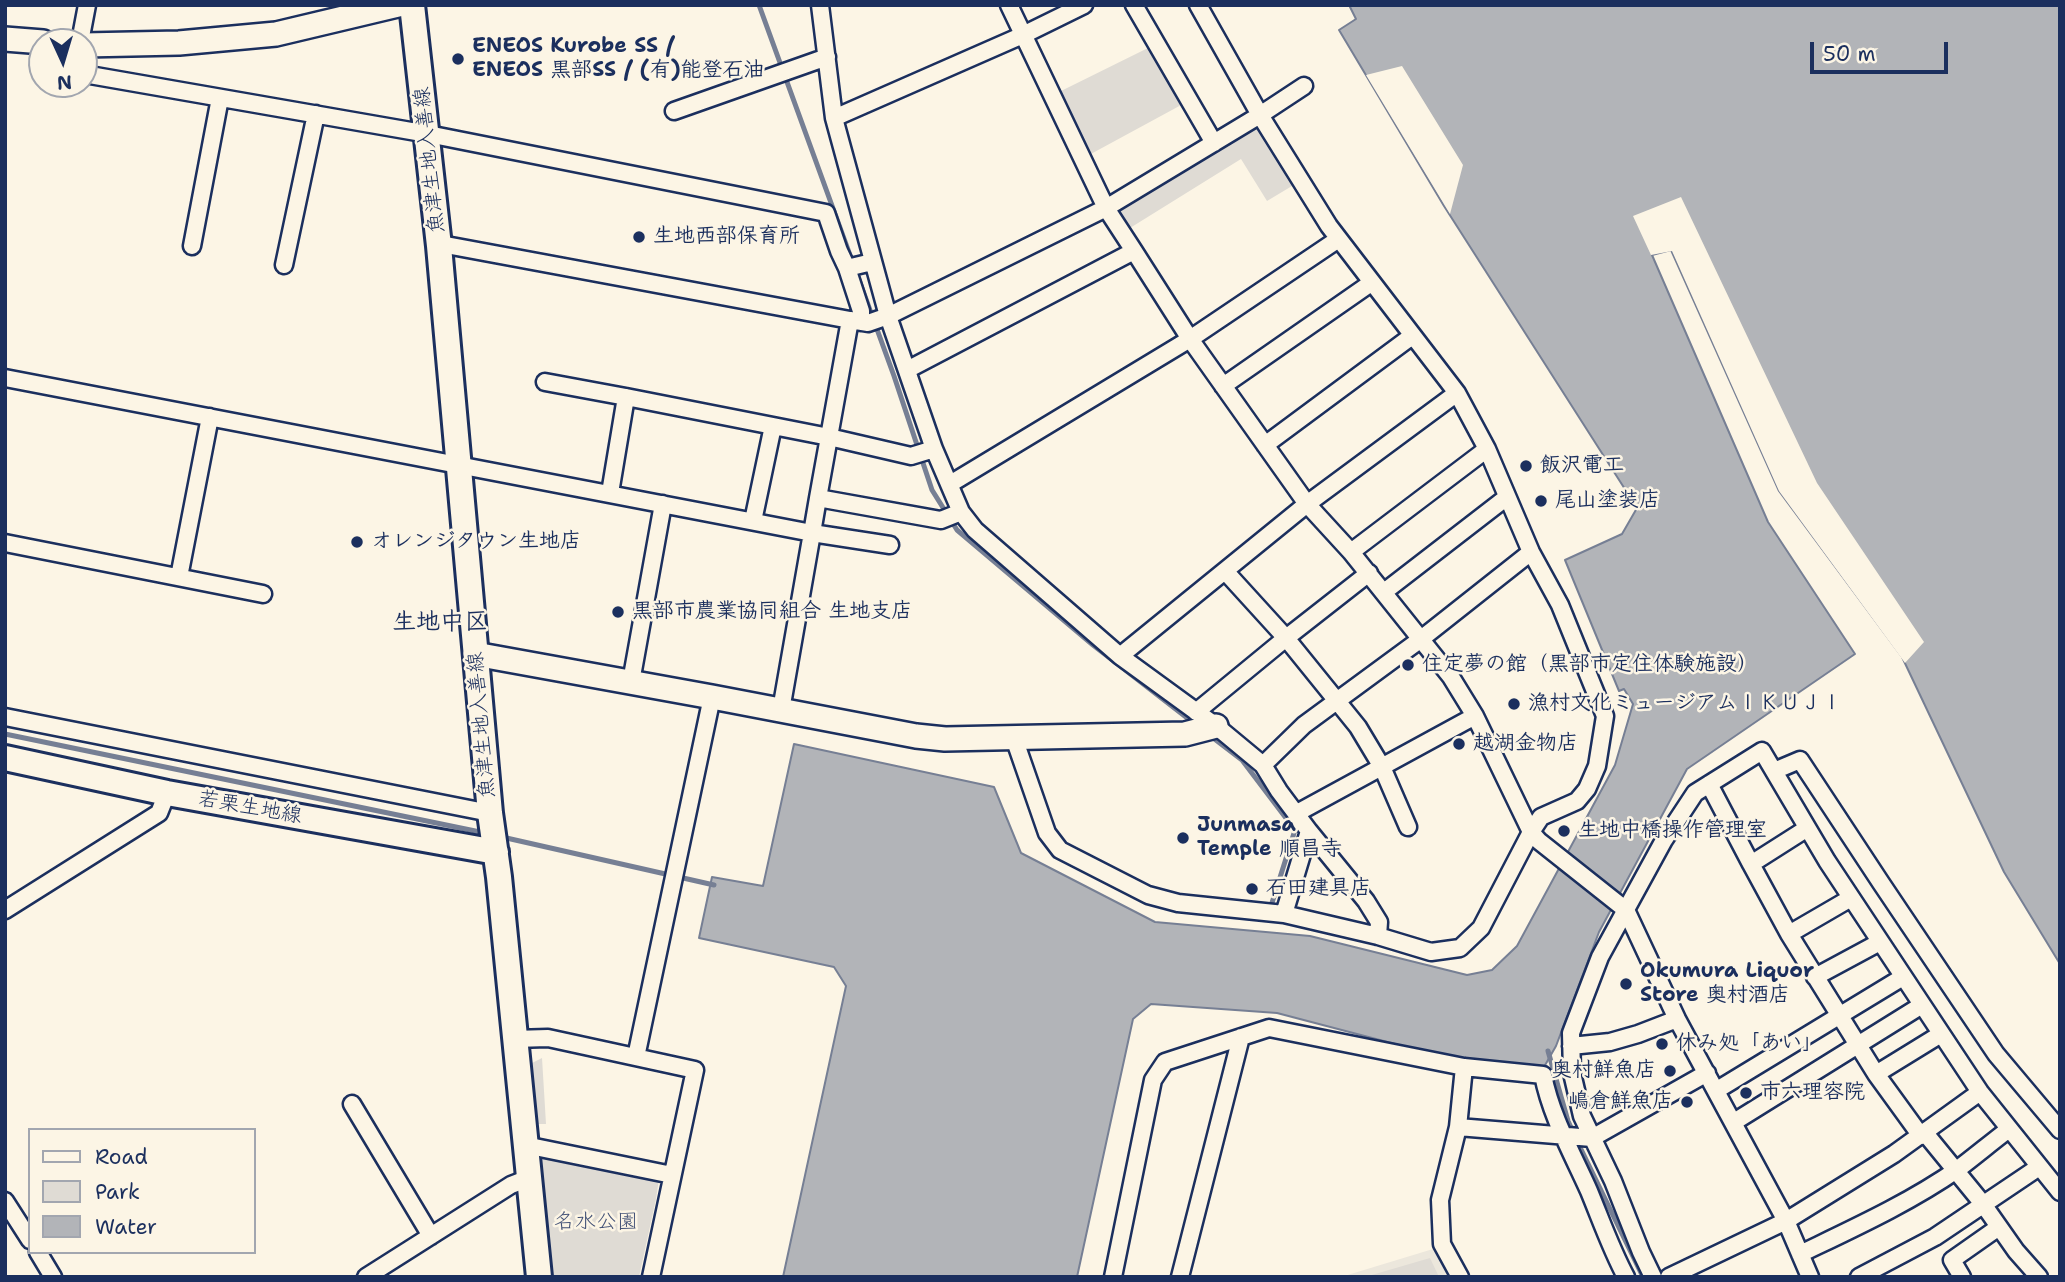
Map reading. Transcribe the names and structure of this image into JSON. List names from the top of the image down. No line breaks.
{"streets":{"main road":["魚津生地入善線","若栗生地線"]},"crossings":[["魚津生地入善線","若栗生地線"]],"districts":["生地中区"],"parks":["名水公園"],"places":["ENEOS Kurobe SS / ENEOS 黒部SS / (有)能登石油","生地西部保育所","飯沢電工","尾山塗装店","オレンジタウン生地店","黒部市農業協同組合 生地支店","住定夢の館（黒部市定住体験施設）","漁村文化ミュージアムＩＫＵＪＩ","越湖金物店","生地中橋操作管理室","Junmasa Temple 順昌寺","石田建具店","Okumura Liquor Store 奥村酒店","休み処「あい」","奥村鮮魚店","市六理容院","嶋倉鮮魚店"],"legend":["Road","Park","Water"],"scale_bar":"50 m","north":"bottom"}
